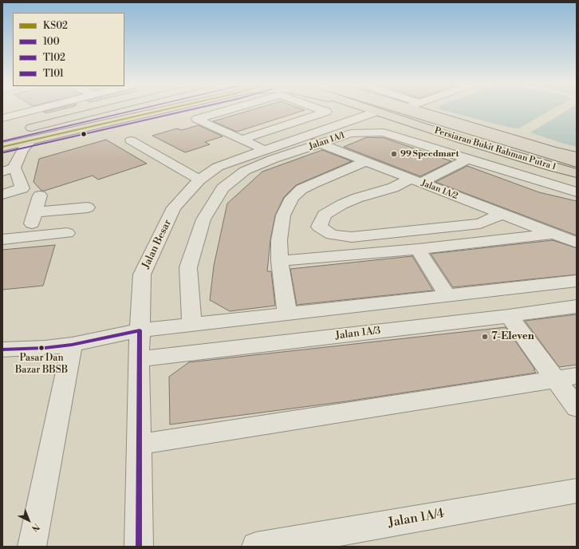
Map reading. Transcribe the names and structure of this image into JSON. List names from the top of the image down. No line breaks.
{"streets":{"main road":["Persiaran Bukit Rahman Putra 1"],"street":["Jalan 1A/1","Jalan 1A/2","Jalan Besar","Jalan 1A/3","Jalan 1A/4"]},"crossings":[["Jalan 1A/1","Jalan 1A/2"],["Persiaran Bukit Rahman Putra 1","Jalan Besar"],["Jalan 1A/2","Jalan Besar"],["Jalan Besar","Jalan 1A/3"]],"places":["99 Speedmart","7-Eleven","Pasar Dan Bazar BBSB"],"lines":["transit line KS02","transit line 100","transit line T102","transit line T101"],"legend":["KS02","100","T102","T101"],"north":"bottom right"}
